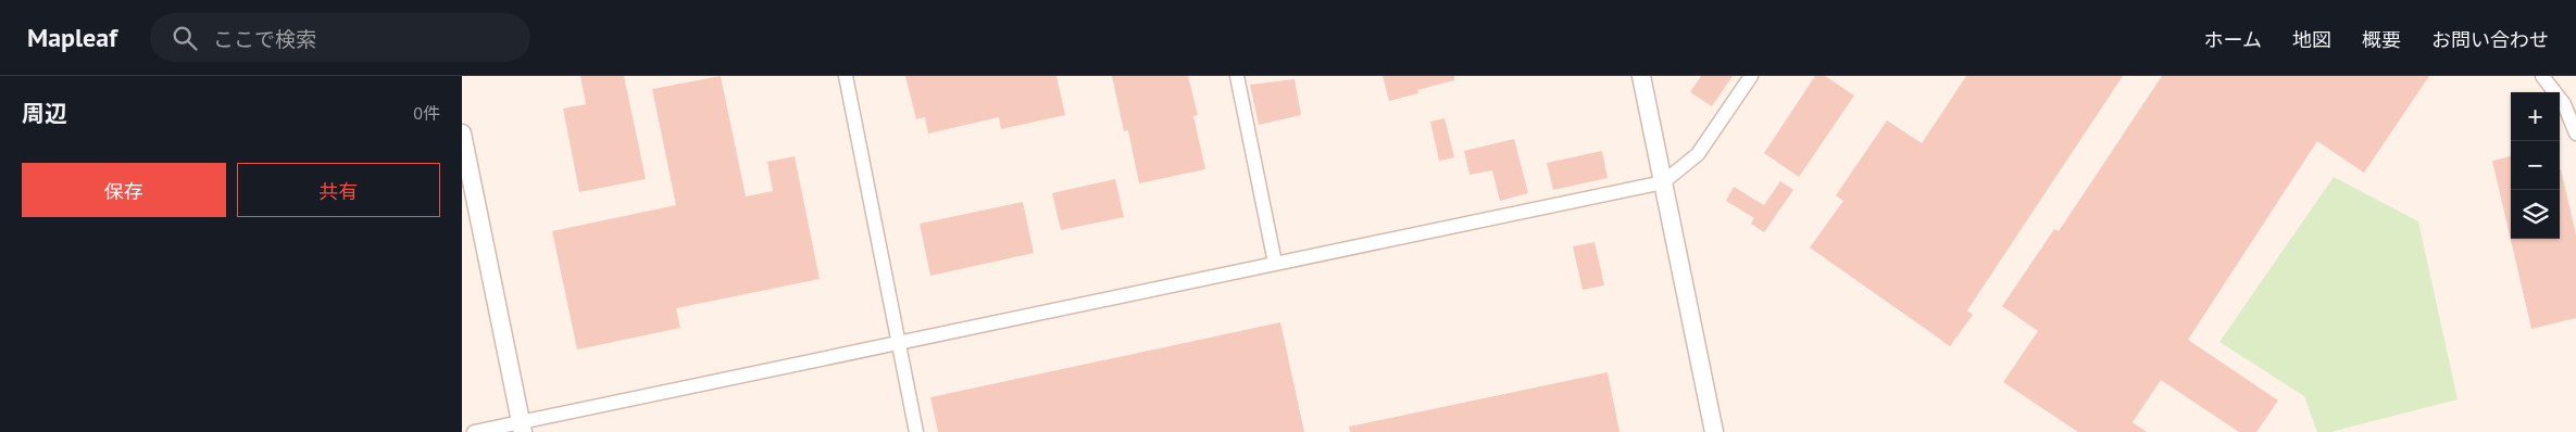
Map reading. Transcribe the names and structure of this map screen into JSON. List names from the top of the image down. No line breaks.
{"page":{"header":"Mapleaf","search":"ここで検索","nav":["ホーム","地図","概要","お問い合わせ"],"heading":["周辺","0件"],"map_buttons":["+","−"],"buttons":["保存","共有"]}}
